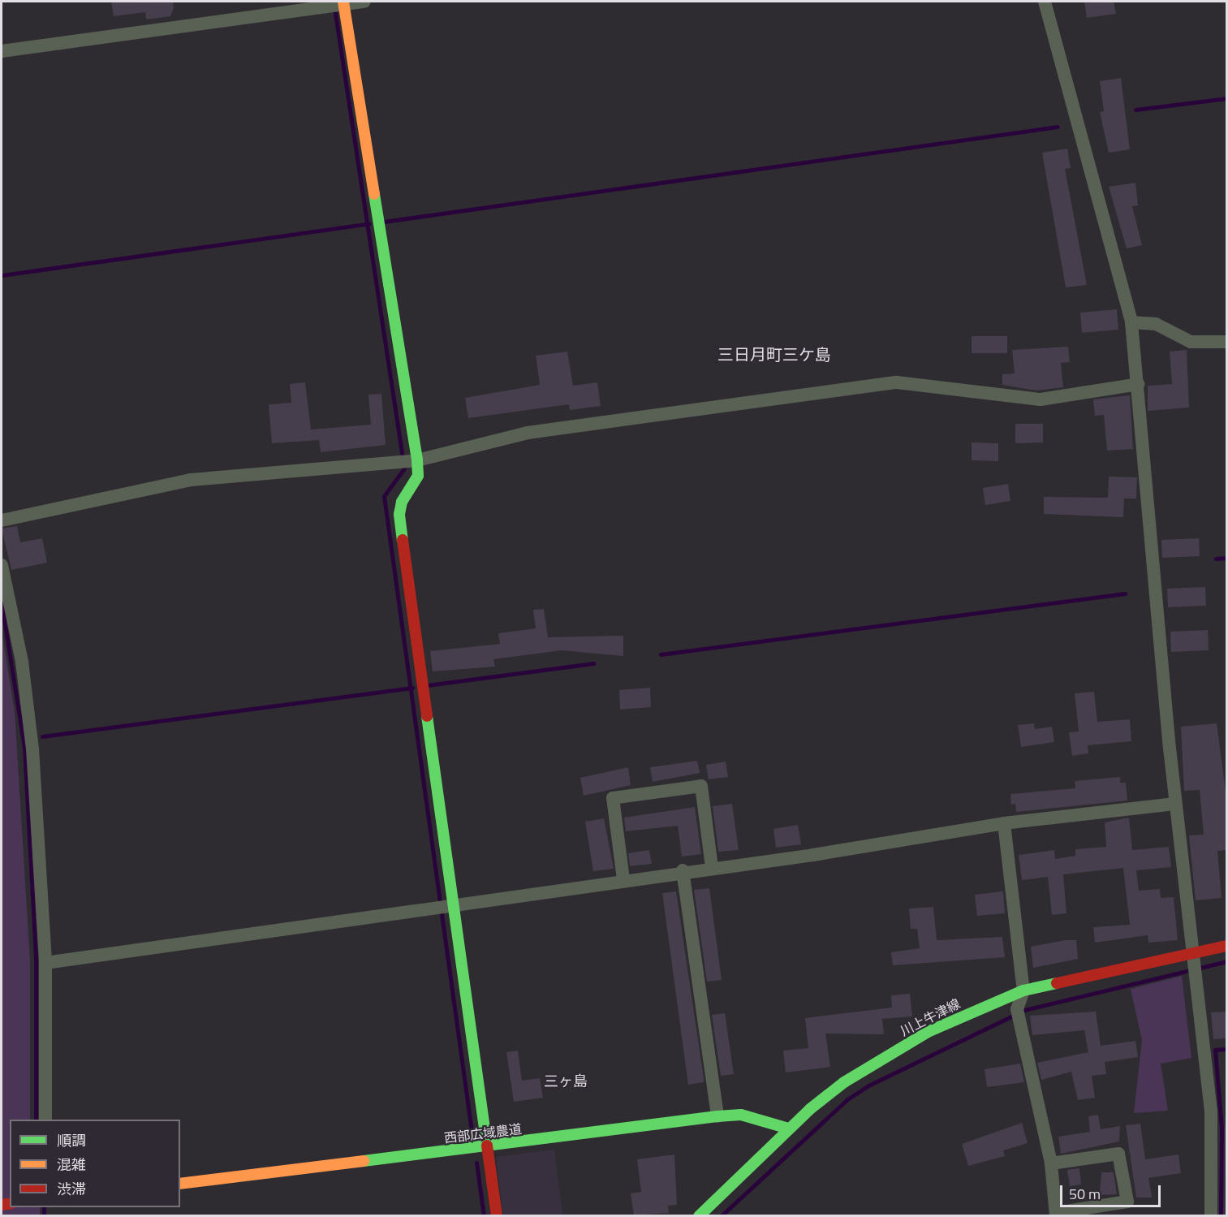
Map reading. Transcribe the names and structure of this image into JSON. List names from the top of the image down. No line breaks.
{"streets":{"street":["川上牛津線","西部広域農道"]},"crossings":[["川上牛津線","西部広域農道"]],"districts":["三日月町三ケ島","三ヶ島"],"legend":["順調","混雑","渋滞"],"scale_bar":"50 m"}
